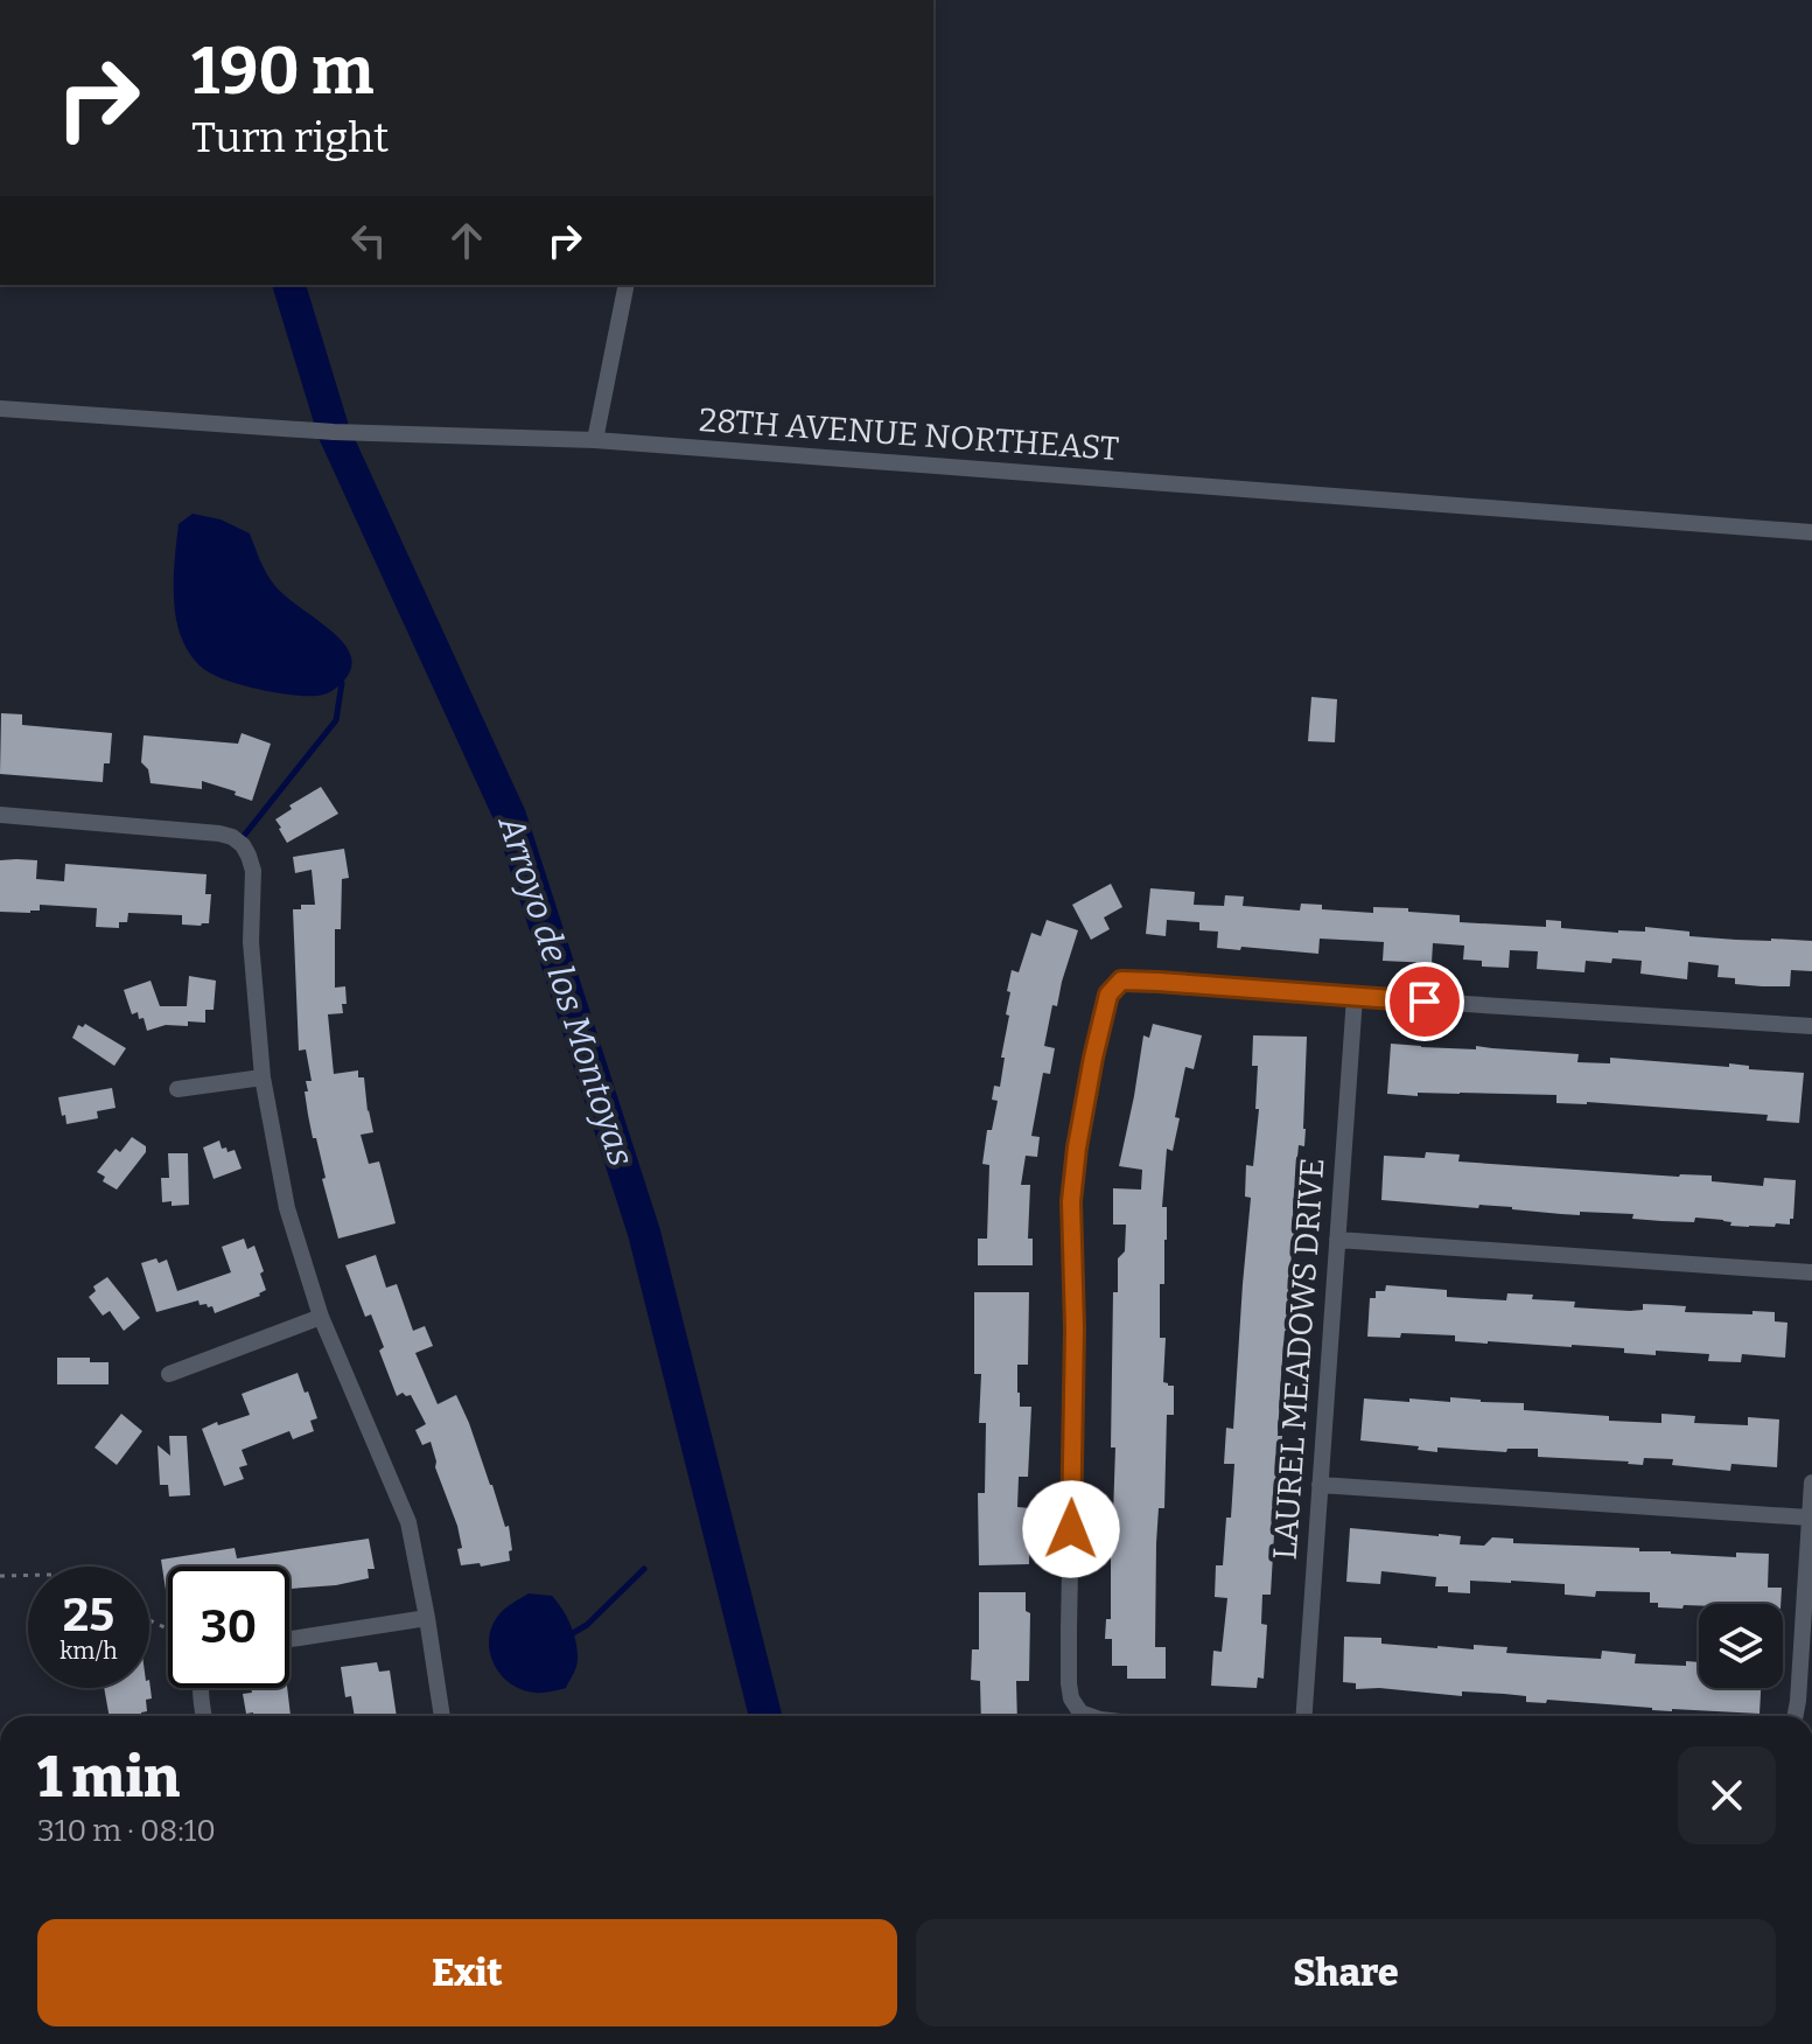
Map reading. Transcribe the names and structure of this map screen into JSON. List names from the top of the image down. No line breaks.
{"streets":{"street":["28TH AVENUE NORTHEAST","LAUREL MEADOWS DRIVE"]},"water":["Arroyo de los Montoyas"],"page":{"turn":["190 m","Turn right"],"speed":"25 km/h","limit":"30","heading":["1 min","310 m · 08:10"],"buttons":["Exit","Share"]}}
